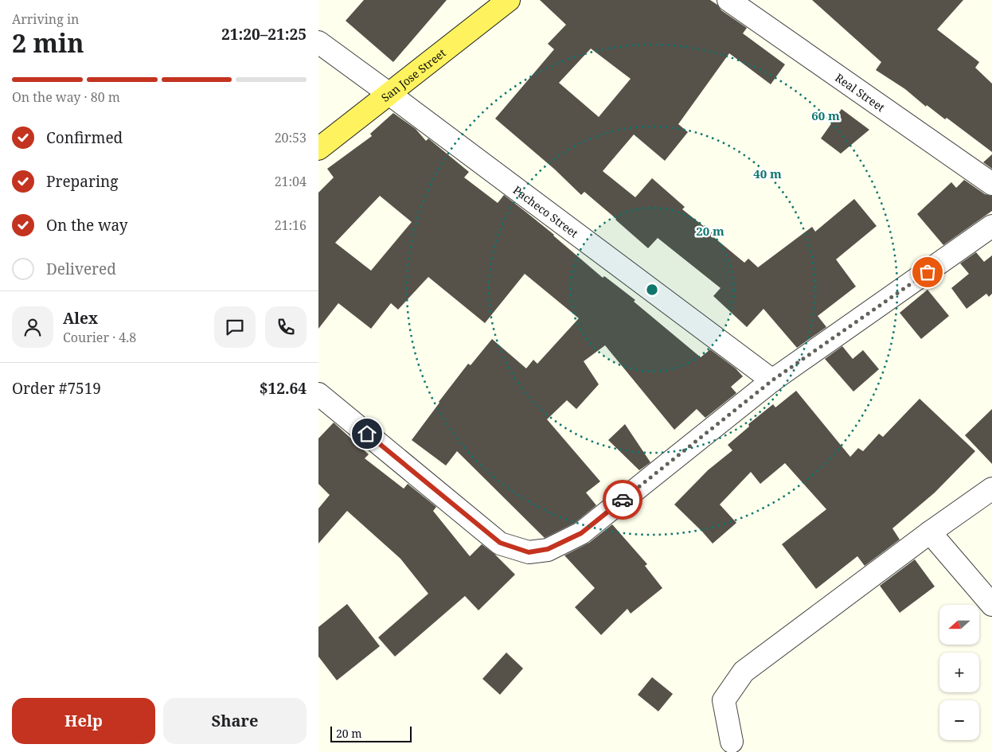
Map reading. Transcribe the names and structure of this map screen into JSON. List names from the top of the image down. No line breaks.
{"streets":{"main road":["San Jose Street"],"street":["Real Street","Pacheco Street"]},"crossings":[["San Jose Street","Pacheco Street"]],"scale_bar":"20 m","north":"left","page":{"heading":["2 min","Arriving in","21:20–21:25"],"panel":["Alex","Courier · 4.8","Order #7519","$12.64"],"bar":"On the way · 80 m","list":[["Confirmed","20:53"],["Preparing","21:04"],["On the way","21:16"],"Delivered"],"map_buttons":["+","−"],"buttons":["Help","Share"],"scale":"20 m"},"rings":["60 m","40 m","20 m"]}
